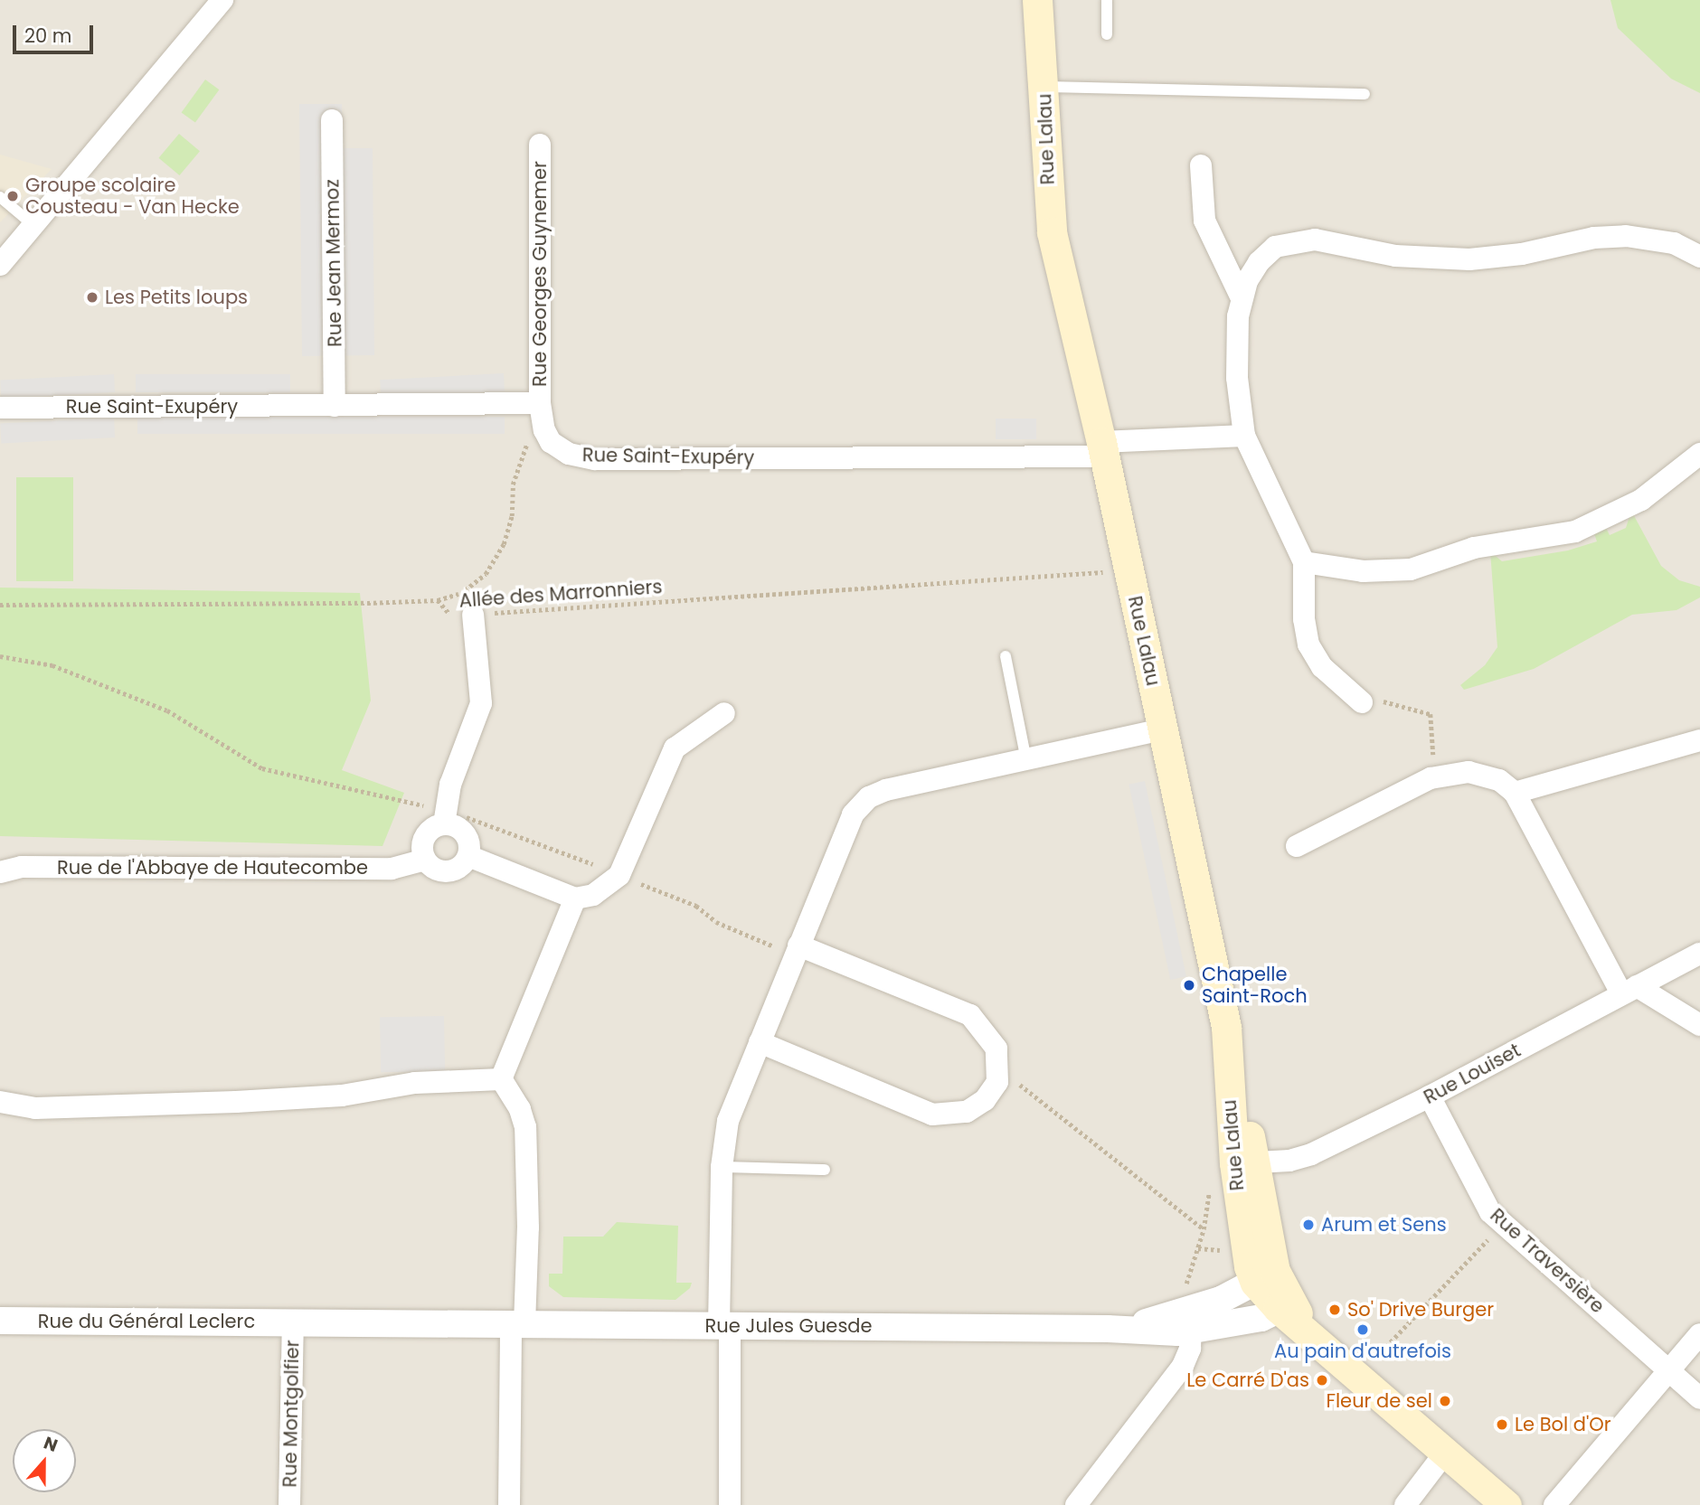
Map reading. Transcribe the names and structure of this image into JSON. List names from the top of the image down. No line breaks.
{"streets":{"main road":["Rue Lalau"],"street":["Rue Jean Mermoz","Rue Georges Guynemer","Rue Saint-Exupéry","Rue de l'Abbaye de Hautecombe","Rue Louiset","Rue Traversière","Rue du Général Leclerc","Rue Jules Guesde","Rue Montgolfier"],"path":["Allée des Marronniers"]},"crossings":[["Rue Lalau","Rue Saint-Exupéry"],["Rue Lalau","Allée des Marronniers"],["Rue Lalau","Rue Louiset"],["Rue Jean Mermoz","Rue Saint-Exupéry"],["Rue Georges Guynemer","Rue Saint-Exupéry"],["Rue Louiset","Rue Traversière"],["Rue du Général Leclerc","Rue Jules Guesde"],["Rue du Général Leclerc","Rue Montgolfier"],["Rue Jules Guesde","Rue Montgolfier"]],"places":["Groupe scolaire Cousteau - Van Hecke","Les Petits loups","Chapelle Saint-Roch","Arum et Sens","So' Drive Burger","Au pain d'autrefois","Le Carré D'as","Fleur de sel","Le Bol d'Or"],"scale_bar":"20 m","north":"top"}
